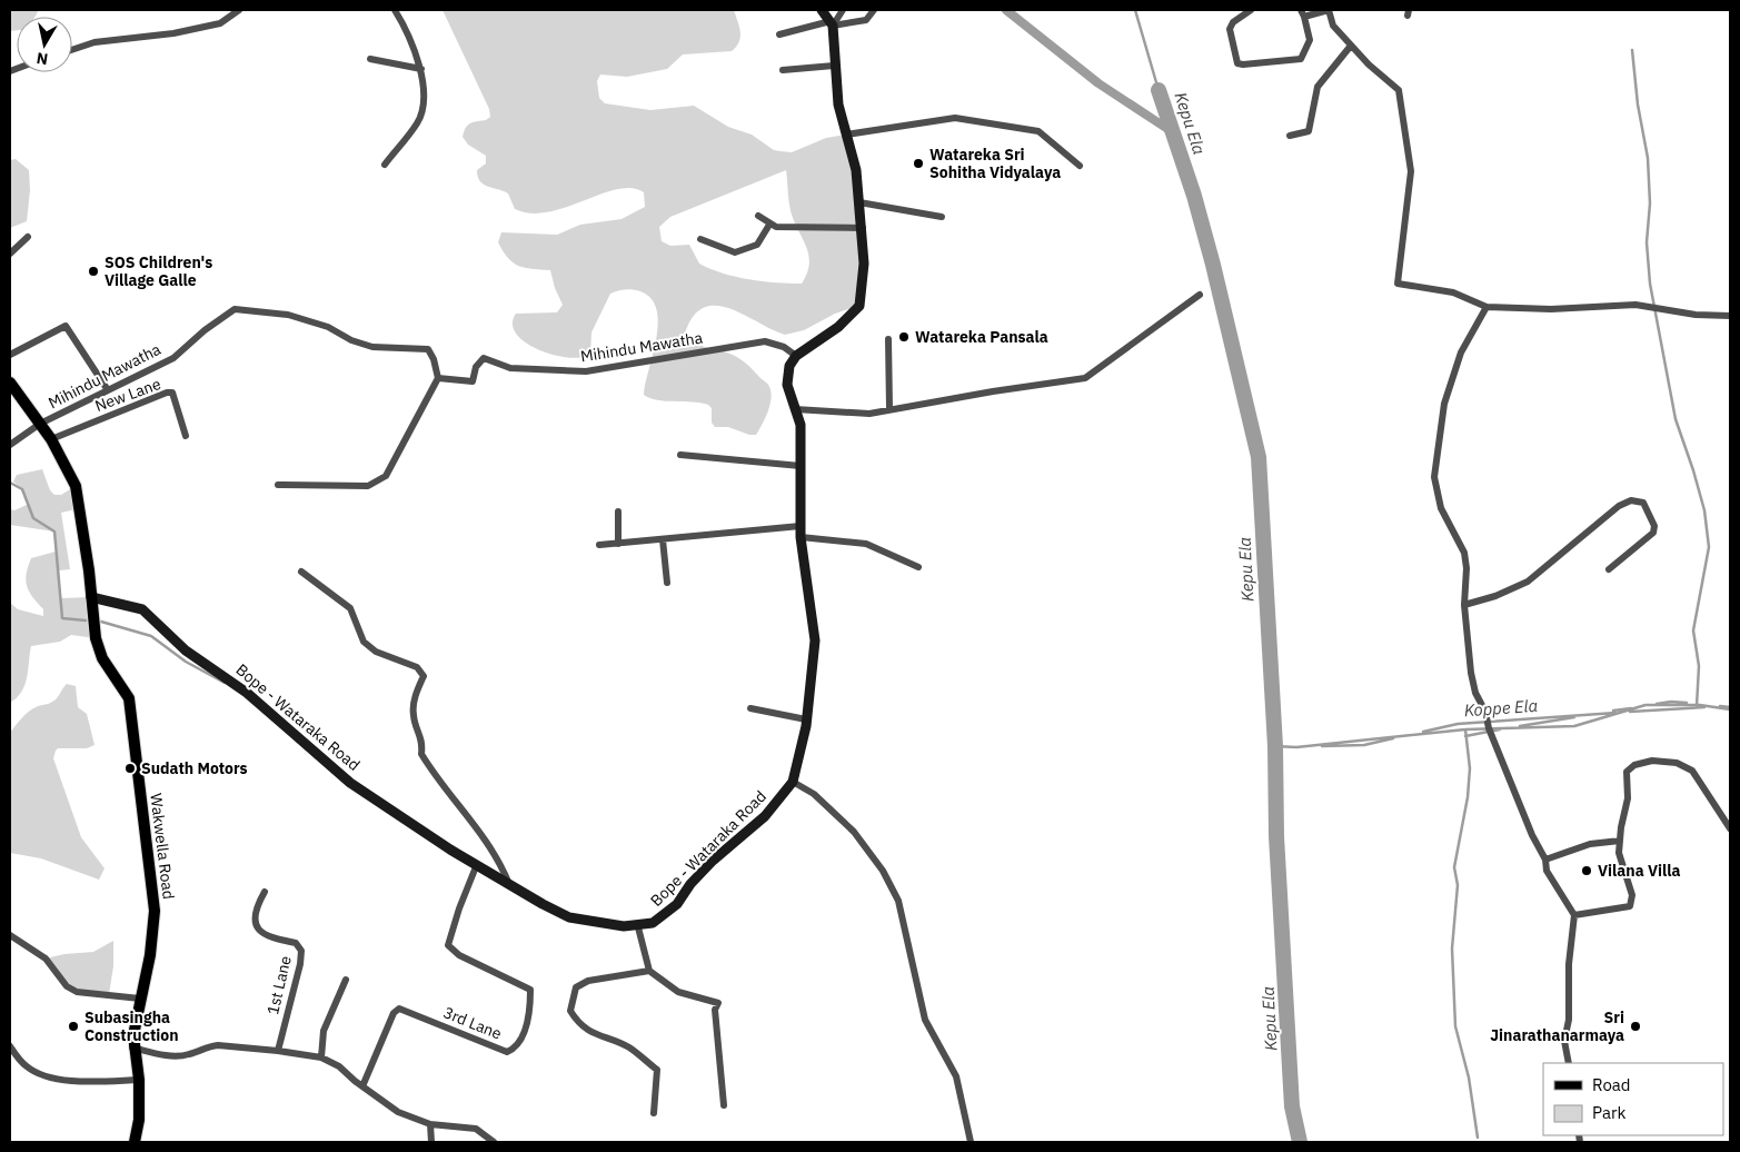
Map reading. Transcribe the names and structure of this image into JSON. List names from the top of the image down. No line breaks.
{"streets":{"main road":["Wakwella Road"],"street":["Mihindu Mawatha","New Lane","Bope - Wataraka Road","1st Lane","3rd Lane"]},"crossings":[["Mihindu Mawatha","Bope - Wataraka Road"],["Mihindu Mawatha","Wakwella Road"],["New Lane","Wakwella Road"],["Bope - Wataraka Road","Wakwella Road"],["Bope - Wataraka Road","3rd Lane"]],"water":["Kepu Ela","Koppe Ela"],"places":["Watareka Sri Sohitha Vidyalaya","SOS Children's Village Galle","Watareka Pansala","Sudath Motors","Vilana Villa","Subasingha Construction","Sri Jinarathanarmaya"],"legend":["Road","Park"],"north":"bottom"}
